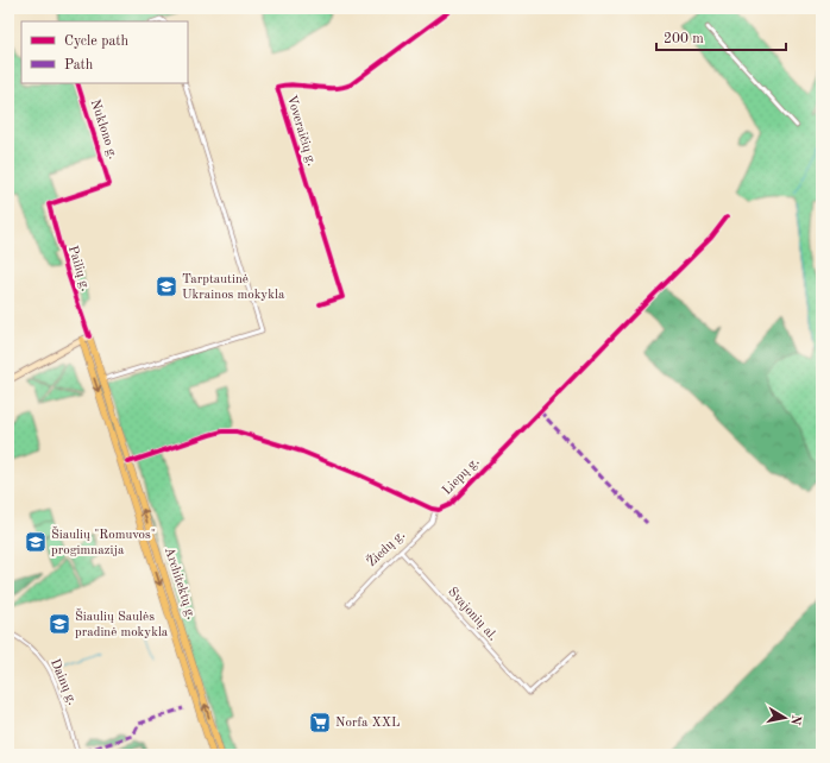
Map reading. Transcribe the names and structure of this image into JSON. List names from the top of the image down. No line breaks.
{"streets":{"main road":["Architektų g."],"street":["Nuklono g.","Voveraičių g.","Pailių g.","Liepų g.","Žiedų g.","Svajonių al.","Dainų g."]},"crossings":[["Nuklono g.","Pailių g."],["Pailių g.","Architektų g."],["Liepų g.","Žiedų g."],["Liepų g.","Architektų g."],["Žiedų g.","Svajonių al."]],"places":{"school or university":["Tarptautinė Ukrainos mokykla","Šiaulių \"Romuvos\" progimnazija","Šiaulių Saulės pradinė mokykla"],"supermarket":["Norfa XXL"]},"legend":["Cycle path","Path"],"scale_bar":"200 m","north":"right"}
